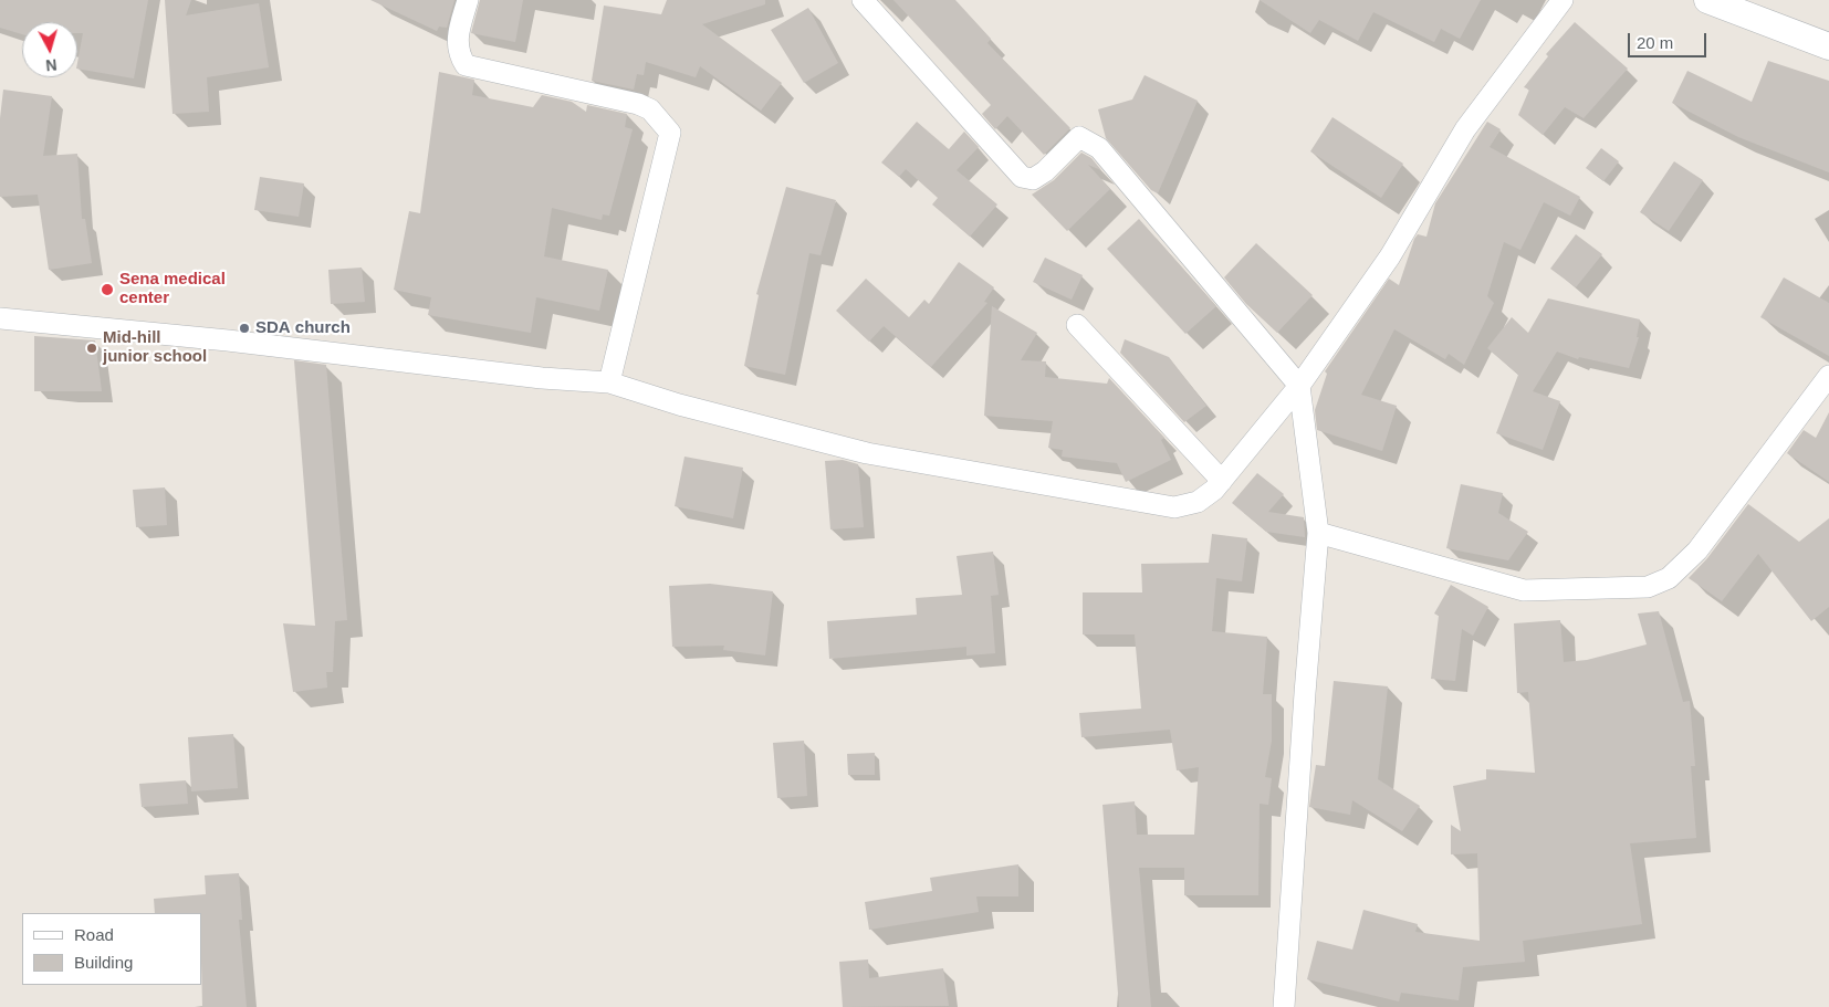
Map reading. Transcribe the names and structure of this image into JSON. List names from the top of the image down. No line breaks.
{"places":["Sena medical center","SDA church","Mid-hill junior school"],"legend":["Road","Building"],"scale_bar":"20 m","north":"bottom"}
